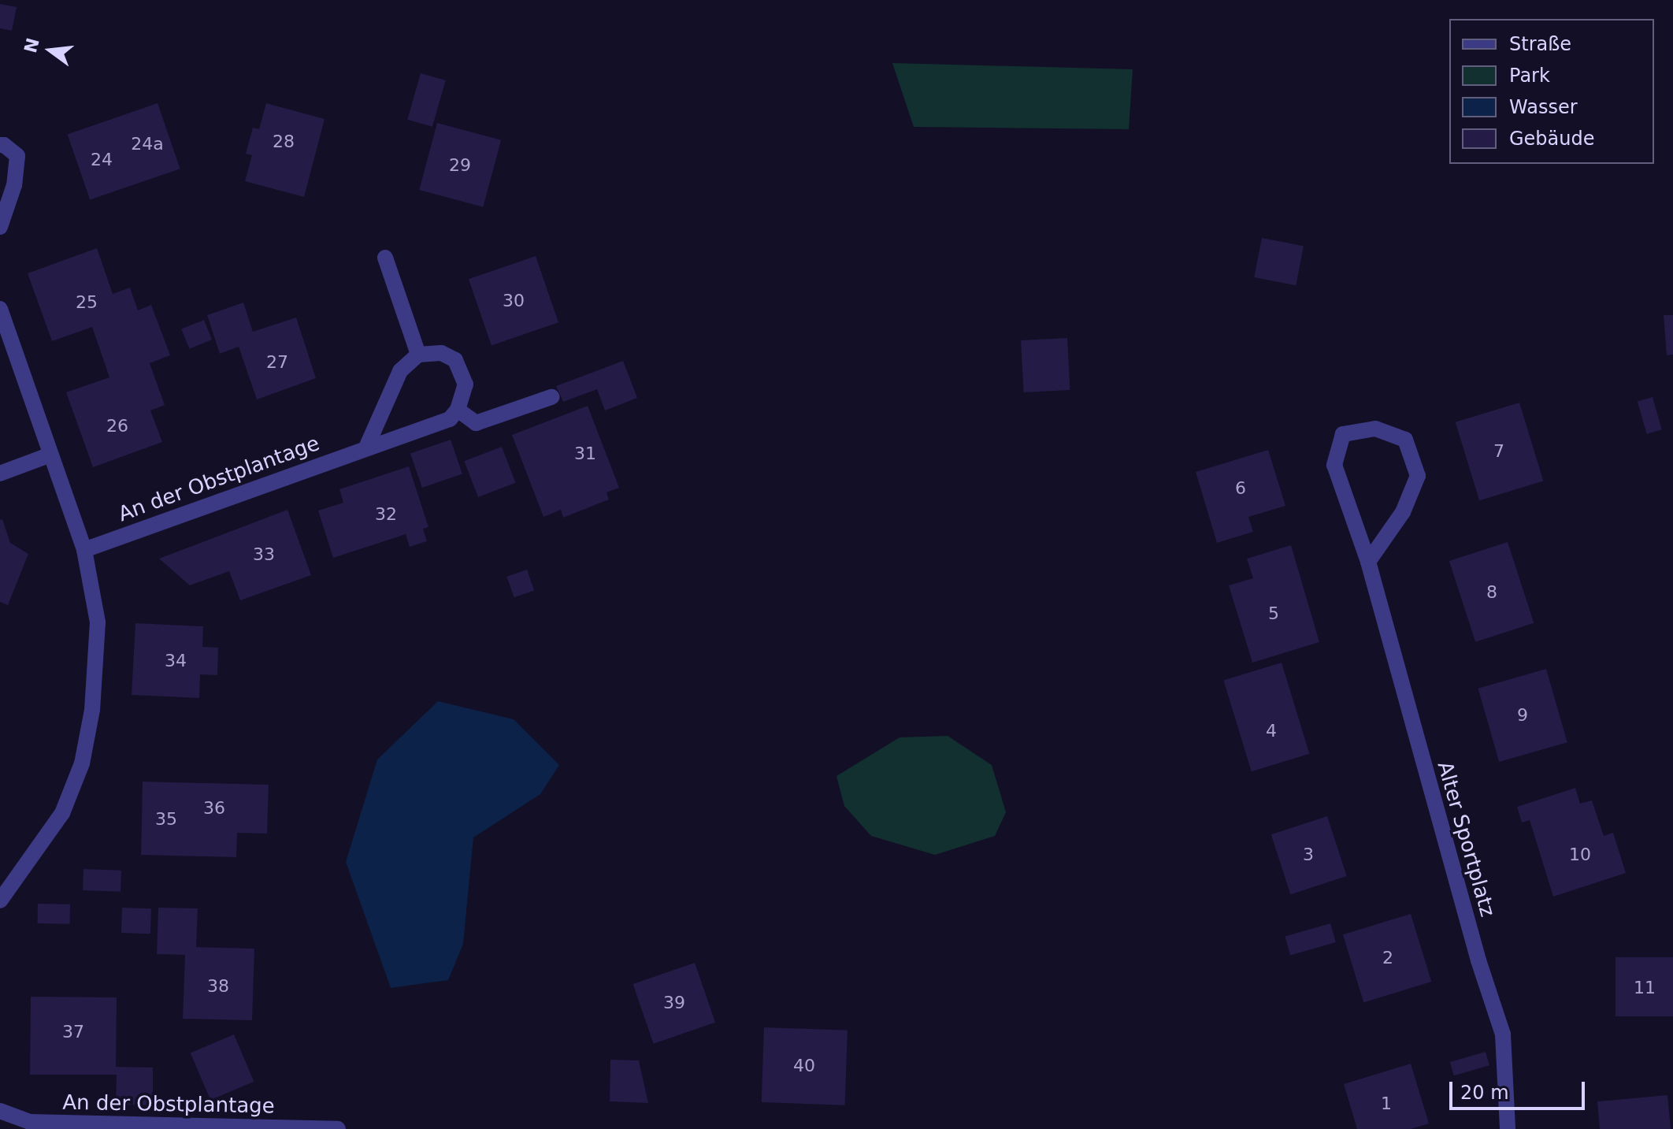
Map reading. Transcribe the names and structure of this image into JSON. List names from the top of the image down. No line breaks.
{"streets":{"street":["An der Obstplantage","Alter Sportplatz"]},"house_numbers":["28","24a","24","29","30","25","27","26","7","31","6","32","33","8","5","34","9","4","36","35","3","10","2","38","11","39","37","40","1"],"legend":["Straße","Park","Wasser","Gebäude"],"scale_bar":"20 m","north":"left"}
